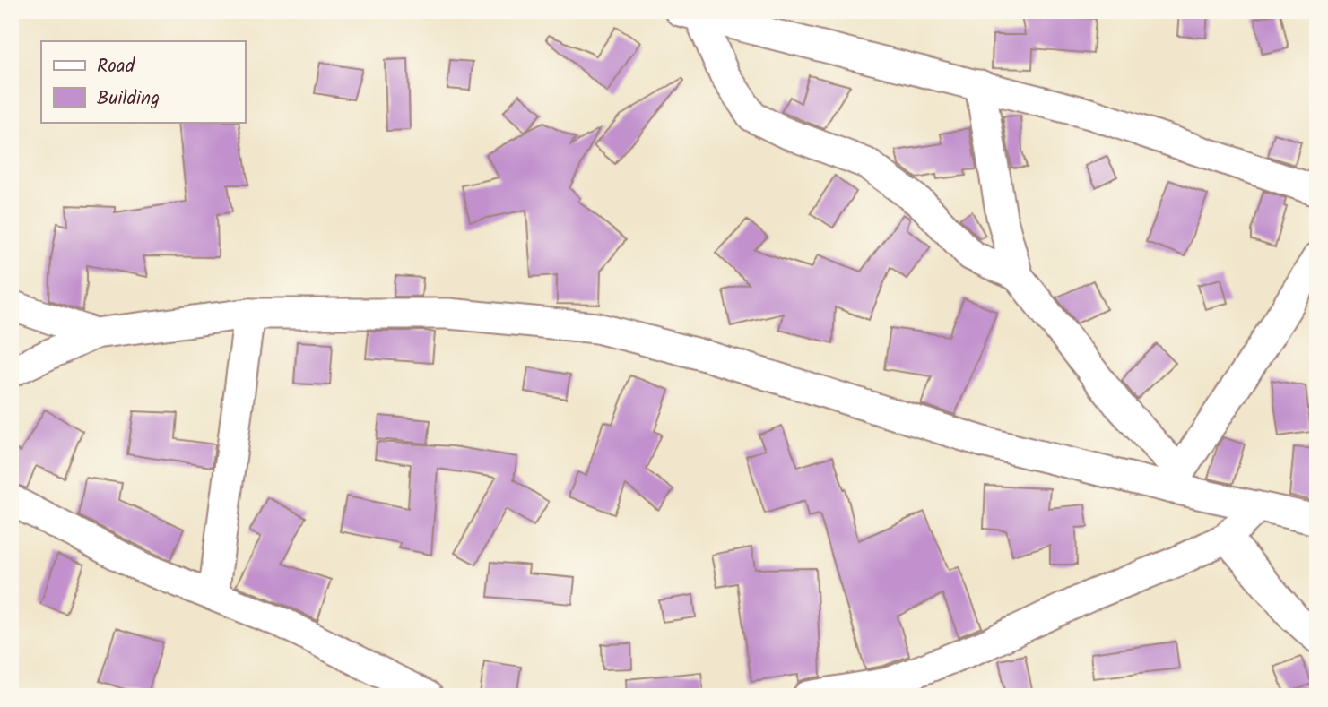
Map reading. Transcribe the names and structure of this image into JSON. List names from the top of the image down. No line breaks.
{"legend":["Road","Building"]}
